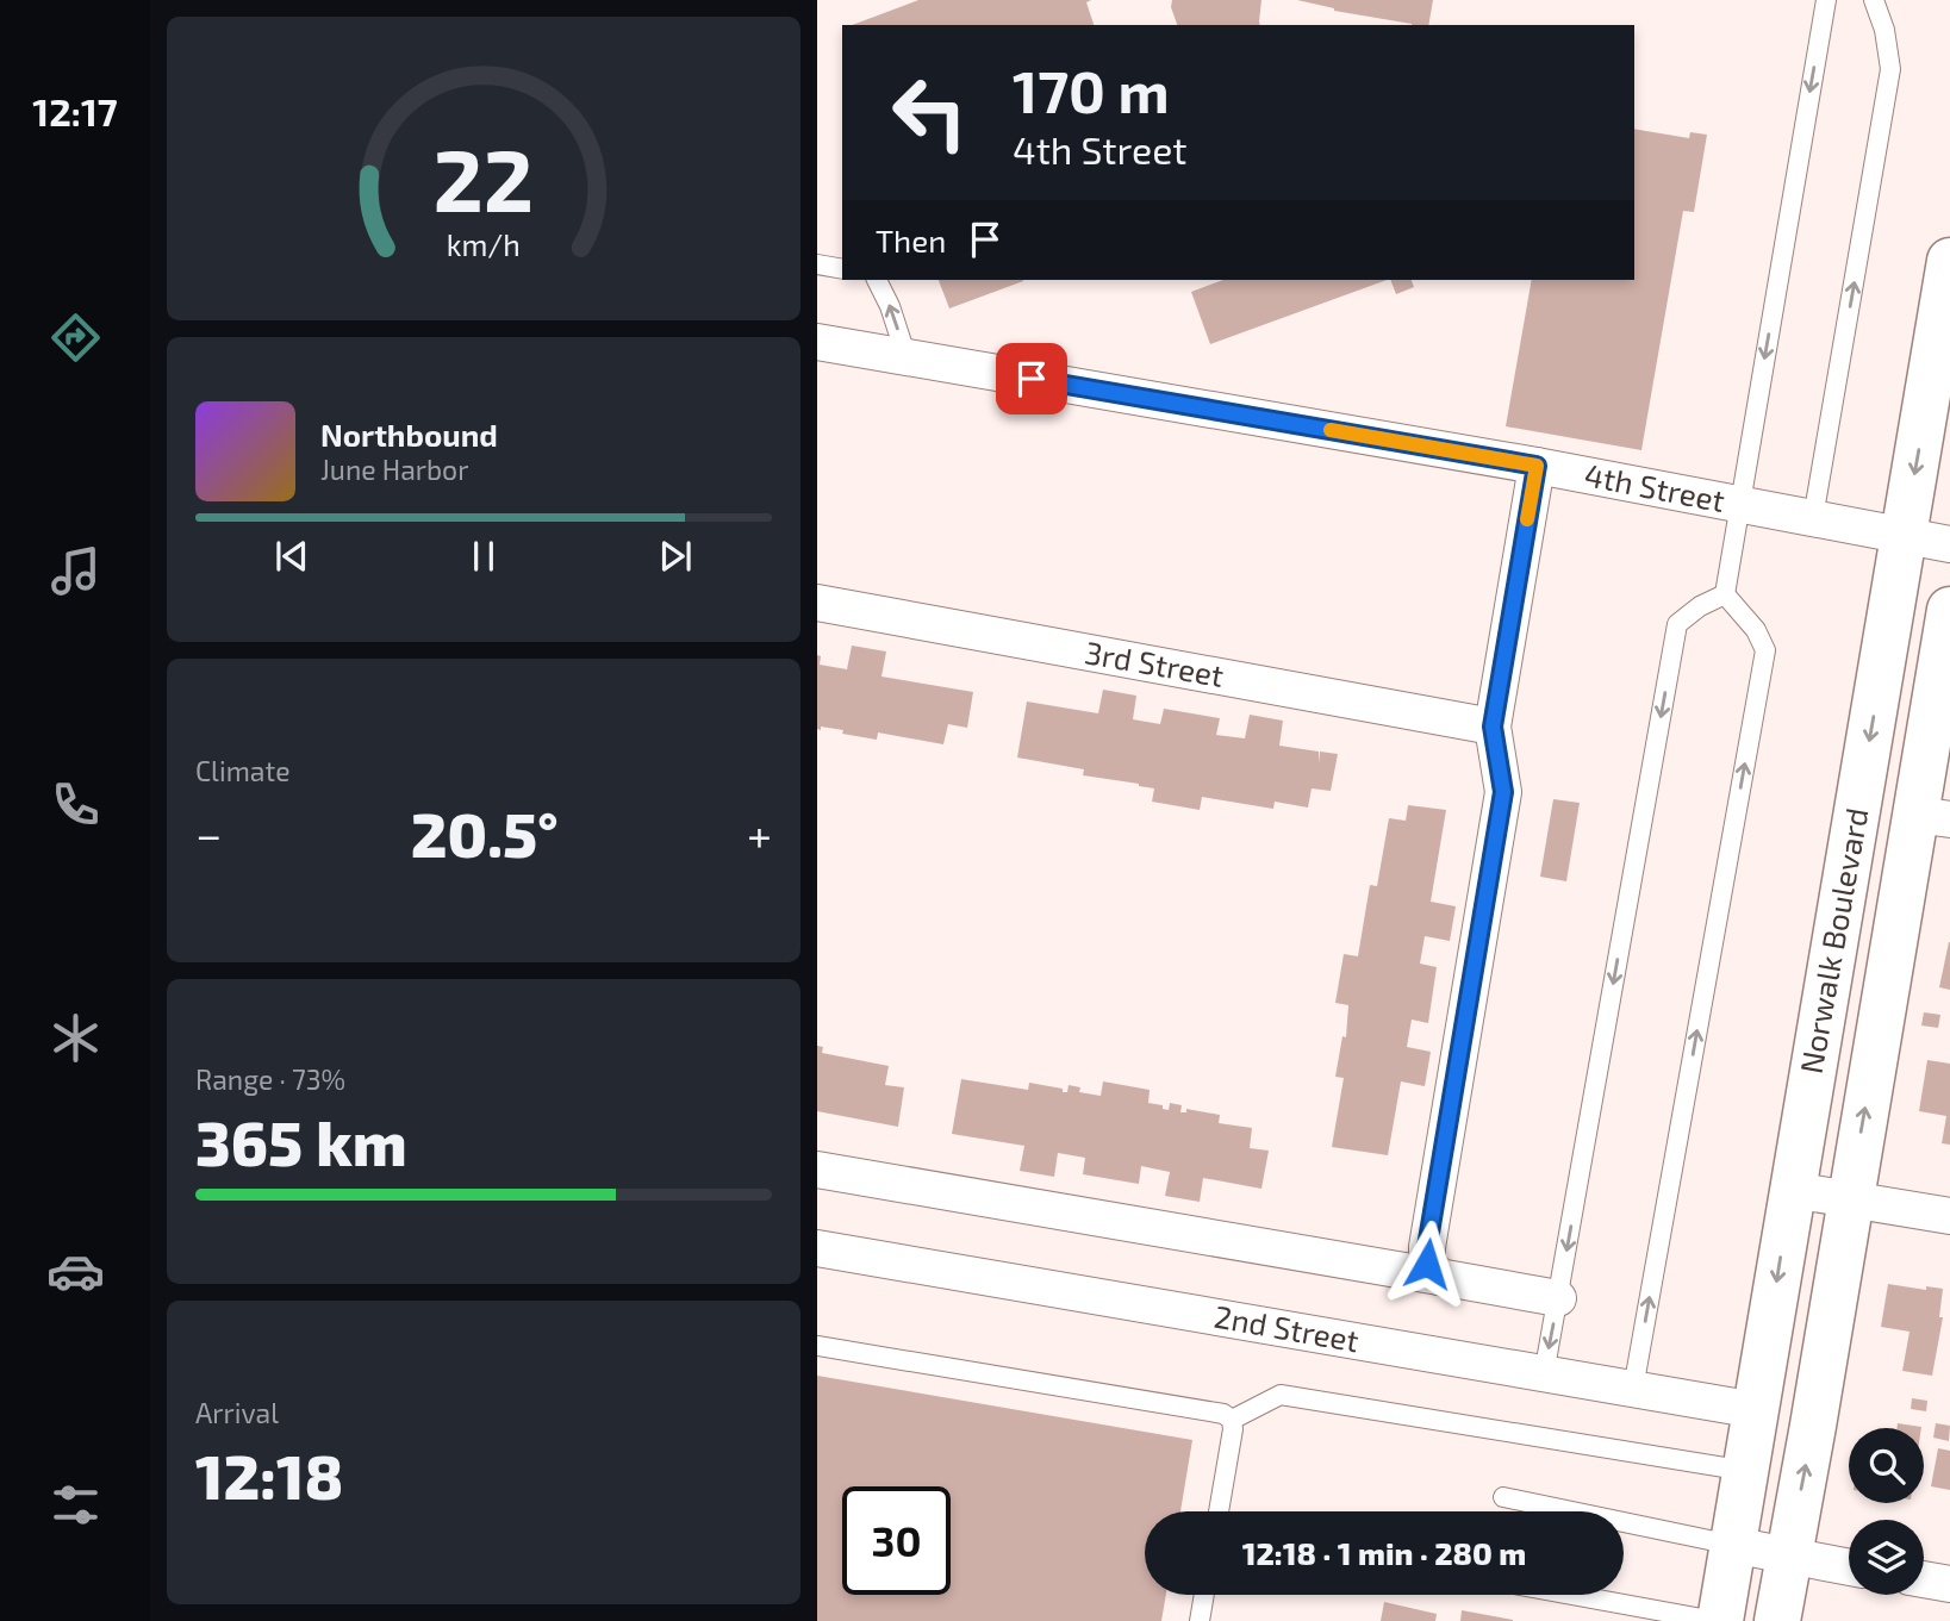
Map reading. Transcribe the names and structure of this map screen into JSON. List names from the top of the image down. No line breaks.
{"streets":{"main road":["Norwalk Boulevard"],"street":["4th Street","3rd Street","2nd Street"]},"crossings":[["4th Street","Norwalk Boulevard"],["Norwalk Boulevard","2nd Street"]],"page":{"tabs":"12:17","turn":["170 m","4th Street"],"then":"Then","song":["Northbound","June Harbor"],"tile":["Climate",["Range · 73%","365 km"],["Arrival","12:18"]],"heat":["−","20.5°","+"],"limit":"30","trip":"12:18 · 1 min · 280 m","gauge":["22","km/h"]}}
